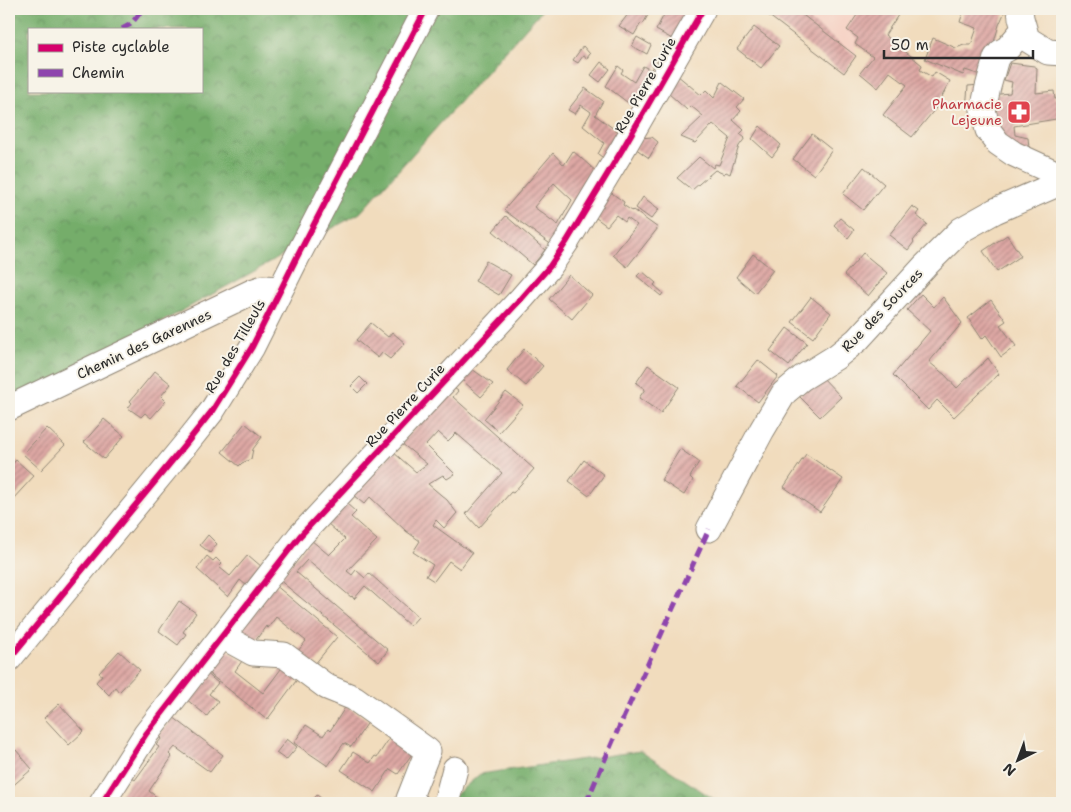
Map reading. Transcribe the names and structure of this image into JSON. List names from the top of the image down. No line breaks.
{"streets":{"street":["Rue Pierre Curie","Rue des Sources","Chemin des Garennes","Rue des Tilleuls"]},"crossings":[["Chemin des Garennes","Rue des Tilleuls"]],"places":{"pharmacy":["Pharmacie Lejeune"]},"legend":["Piste cyclable","Chemin"],"scale_bar":"50 m","north":"bottom left"}
